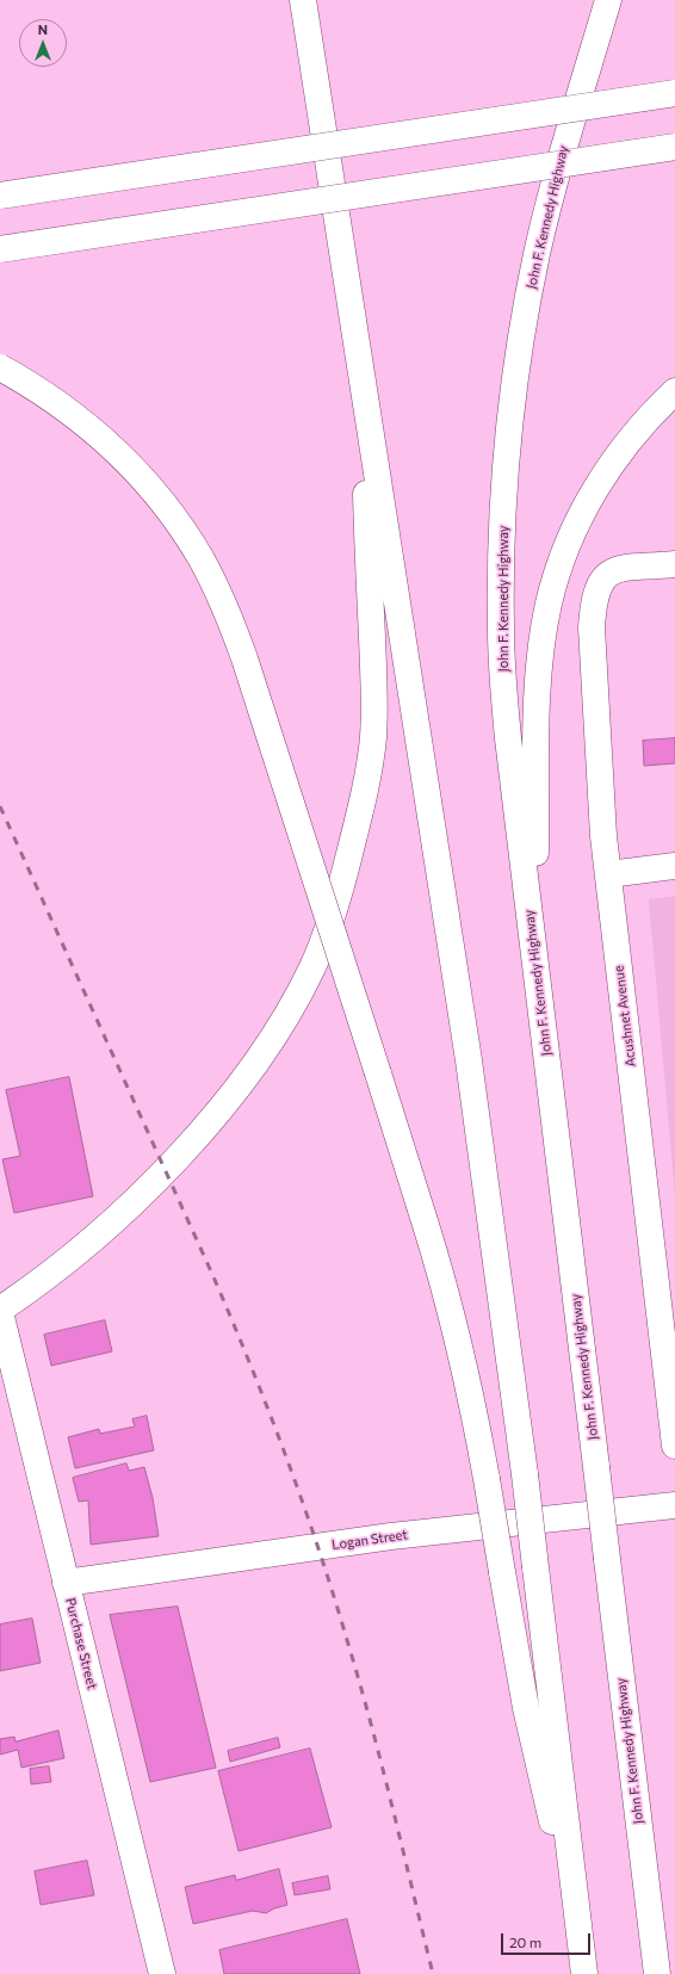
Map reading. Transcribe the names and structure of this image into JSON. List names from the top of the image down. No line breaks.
{"streets":{"main road":["John F. Kennedy Highway","Acushnet Avenue","Logan Street","Purchase Street"]},"crossings":[["Logan Street","Purchase Street"]],"scale_bar":"20 m","north":"top"}
